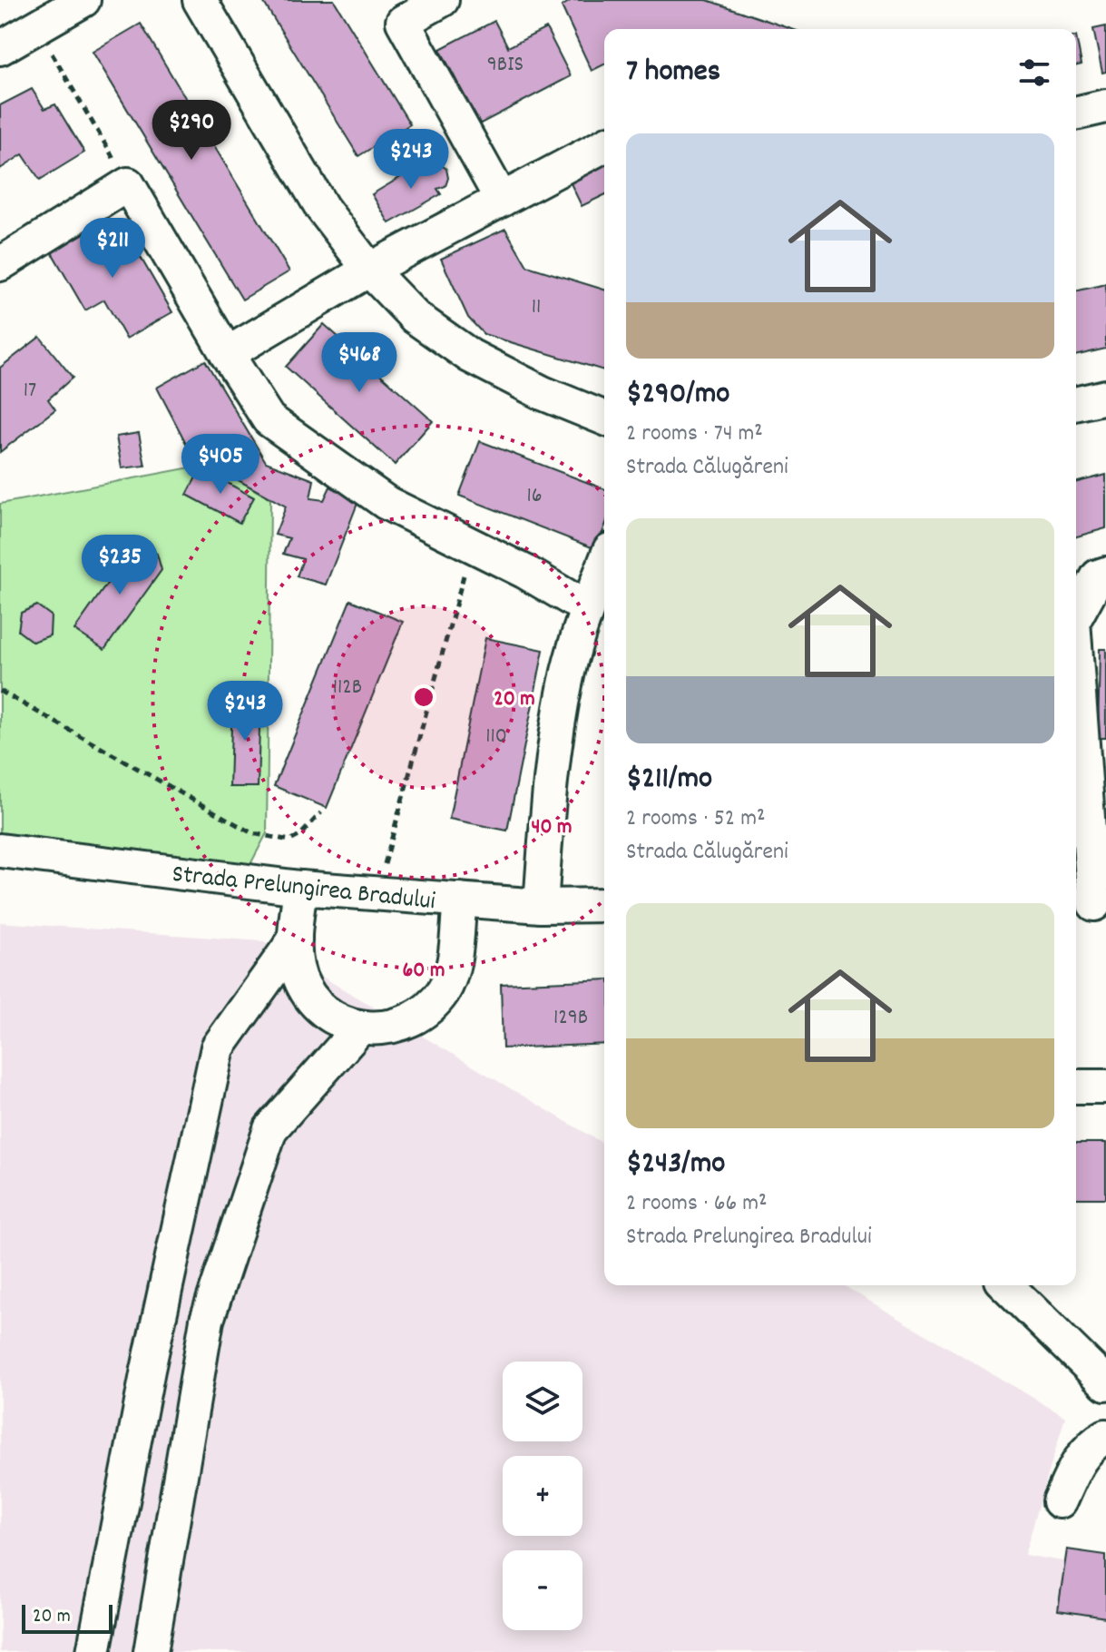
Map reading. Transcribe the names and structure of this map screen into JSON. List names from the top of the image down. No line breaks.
{"streets":{"street":["Strada Prelungirea Bradului"]},"house_numbers":["9BIS","11","17","16","112B","110","129B"],"scale_bar":"20 m","page":{"heading":"7 homes","price":["$290","$243","$211","$468","$405","$235","$243"],"list":[{"name":"$290/mo","note":"2 rooms · 74 m² · Strada Călugăreni"},{"name":"$211/mo","note":"2 rooms · 52 m² · Strada Călugăreni"},{"name":"$243/mo","note":"2 rooms · 66 m² · Strada Prelungirea Bradului"}],"map_buttons":["+","−"],"scale":"20 m"},"rings":["20 m","40 m","60 m"]}
